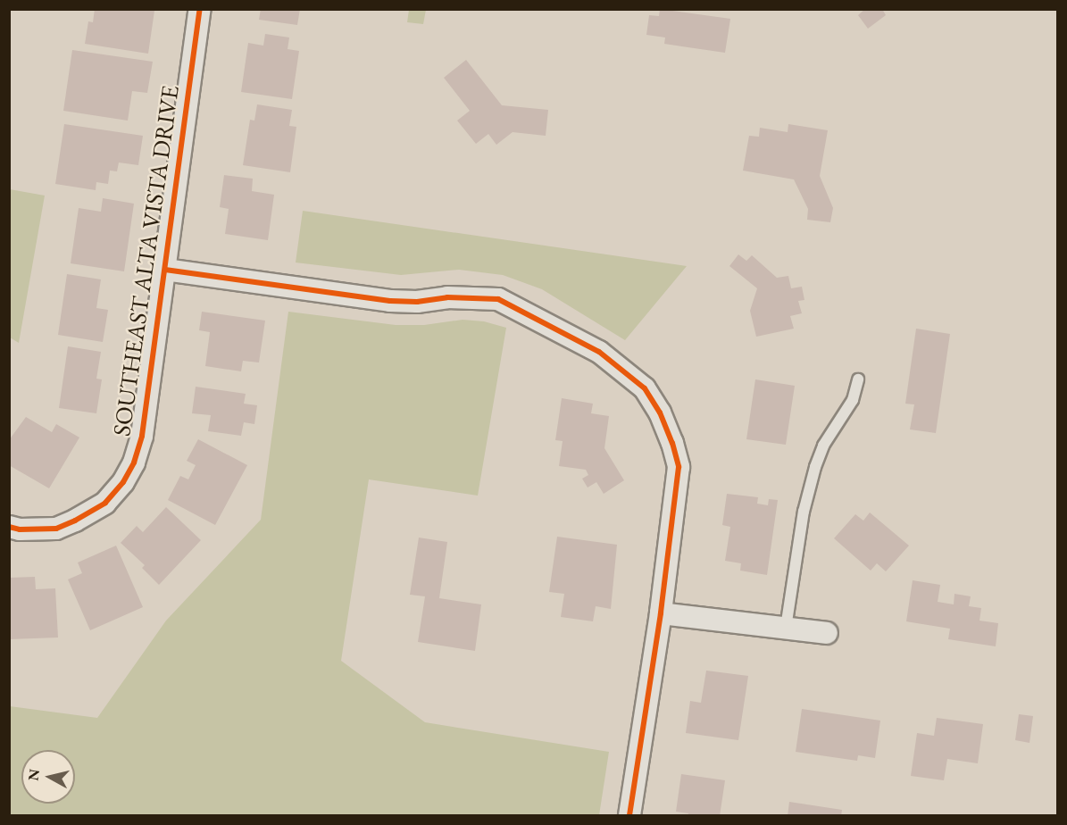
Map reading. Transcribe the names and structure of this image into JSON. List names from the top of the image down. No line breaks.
{"streets":{"street":["SOUTHEAST ALTA VISTA DRIVE"]},"north":"left"}
